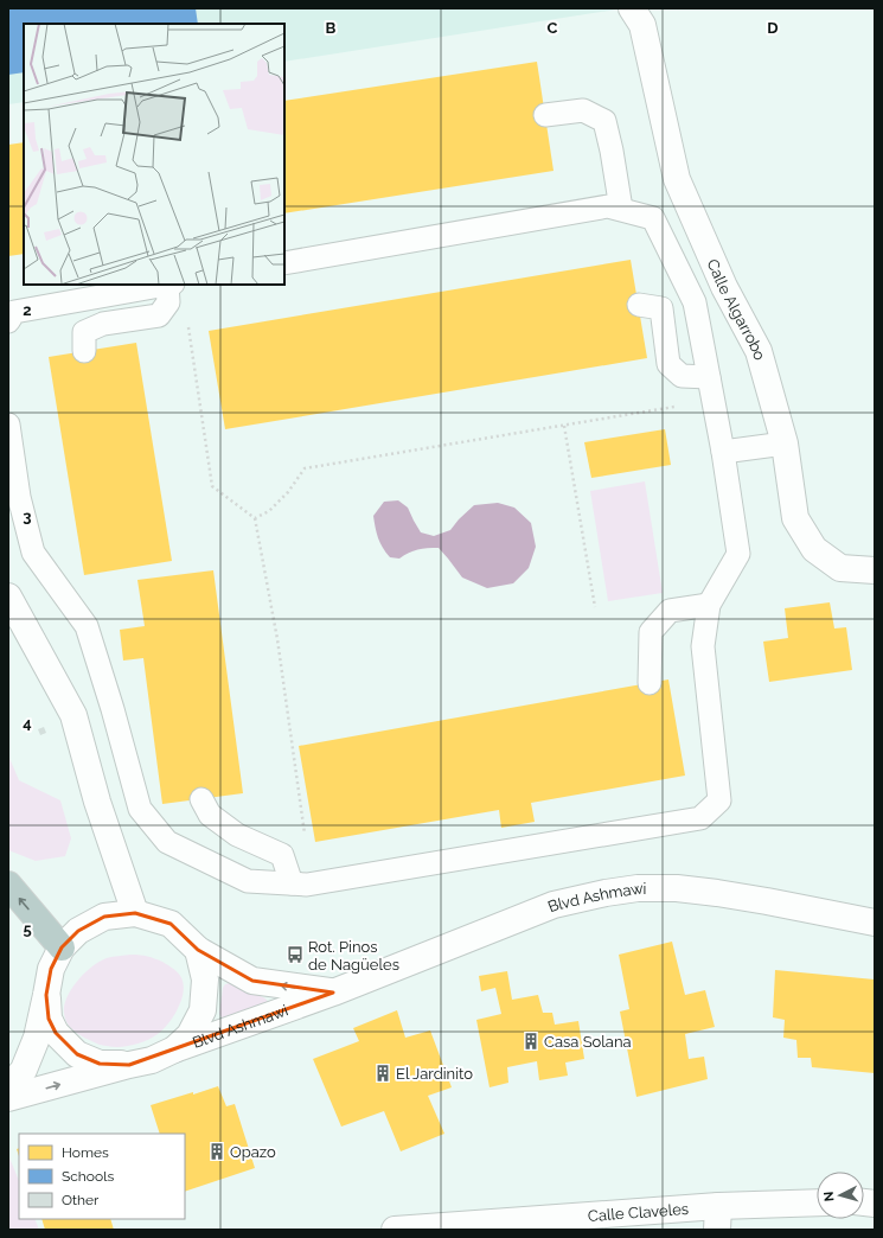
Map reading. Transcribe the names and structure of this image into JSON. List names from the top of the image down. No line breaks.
{"streets":{"street":["Calle Algarrobo","Blvd Ashmawi","Calle Claveles"]},"places":{"bus stop":["Rot. Pinos de Nagüeles"],"building":["Casa Solana","El Jardinito","Opazo"]},"legend":["Homes","Schools","Other"],"north":"left","grid":{"columns":["B","C","D"],"rows":["2","3","4","5"]}}
